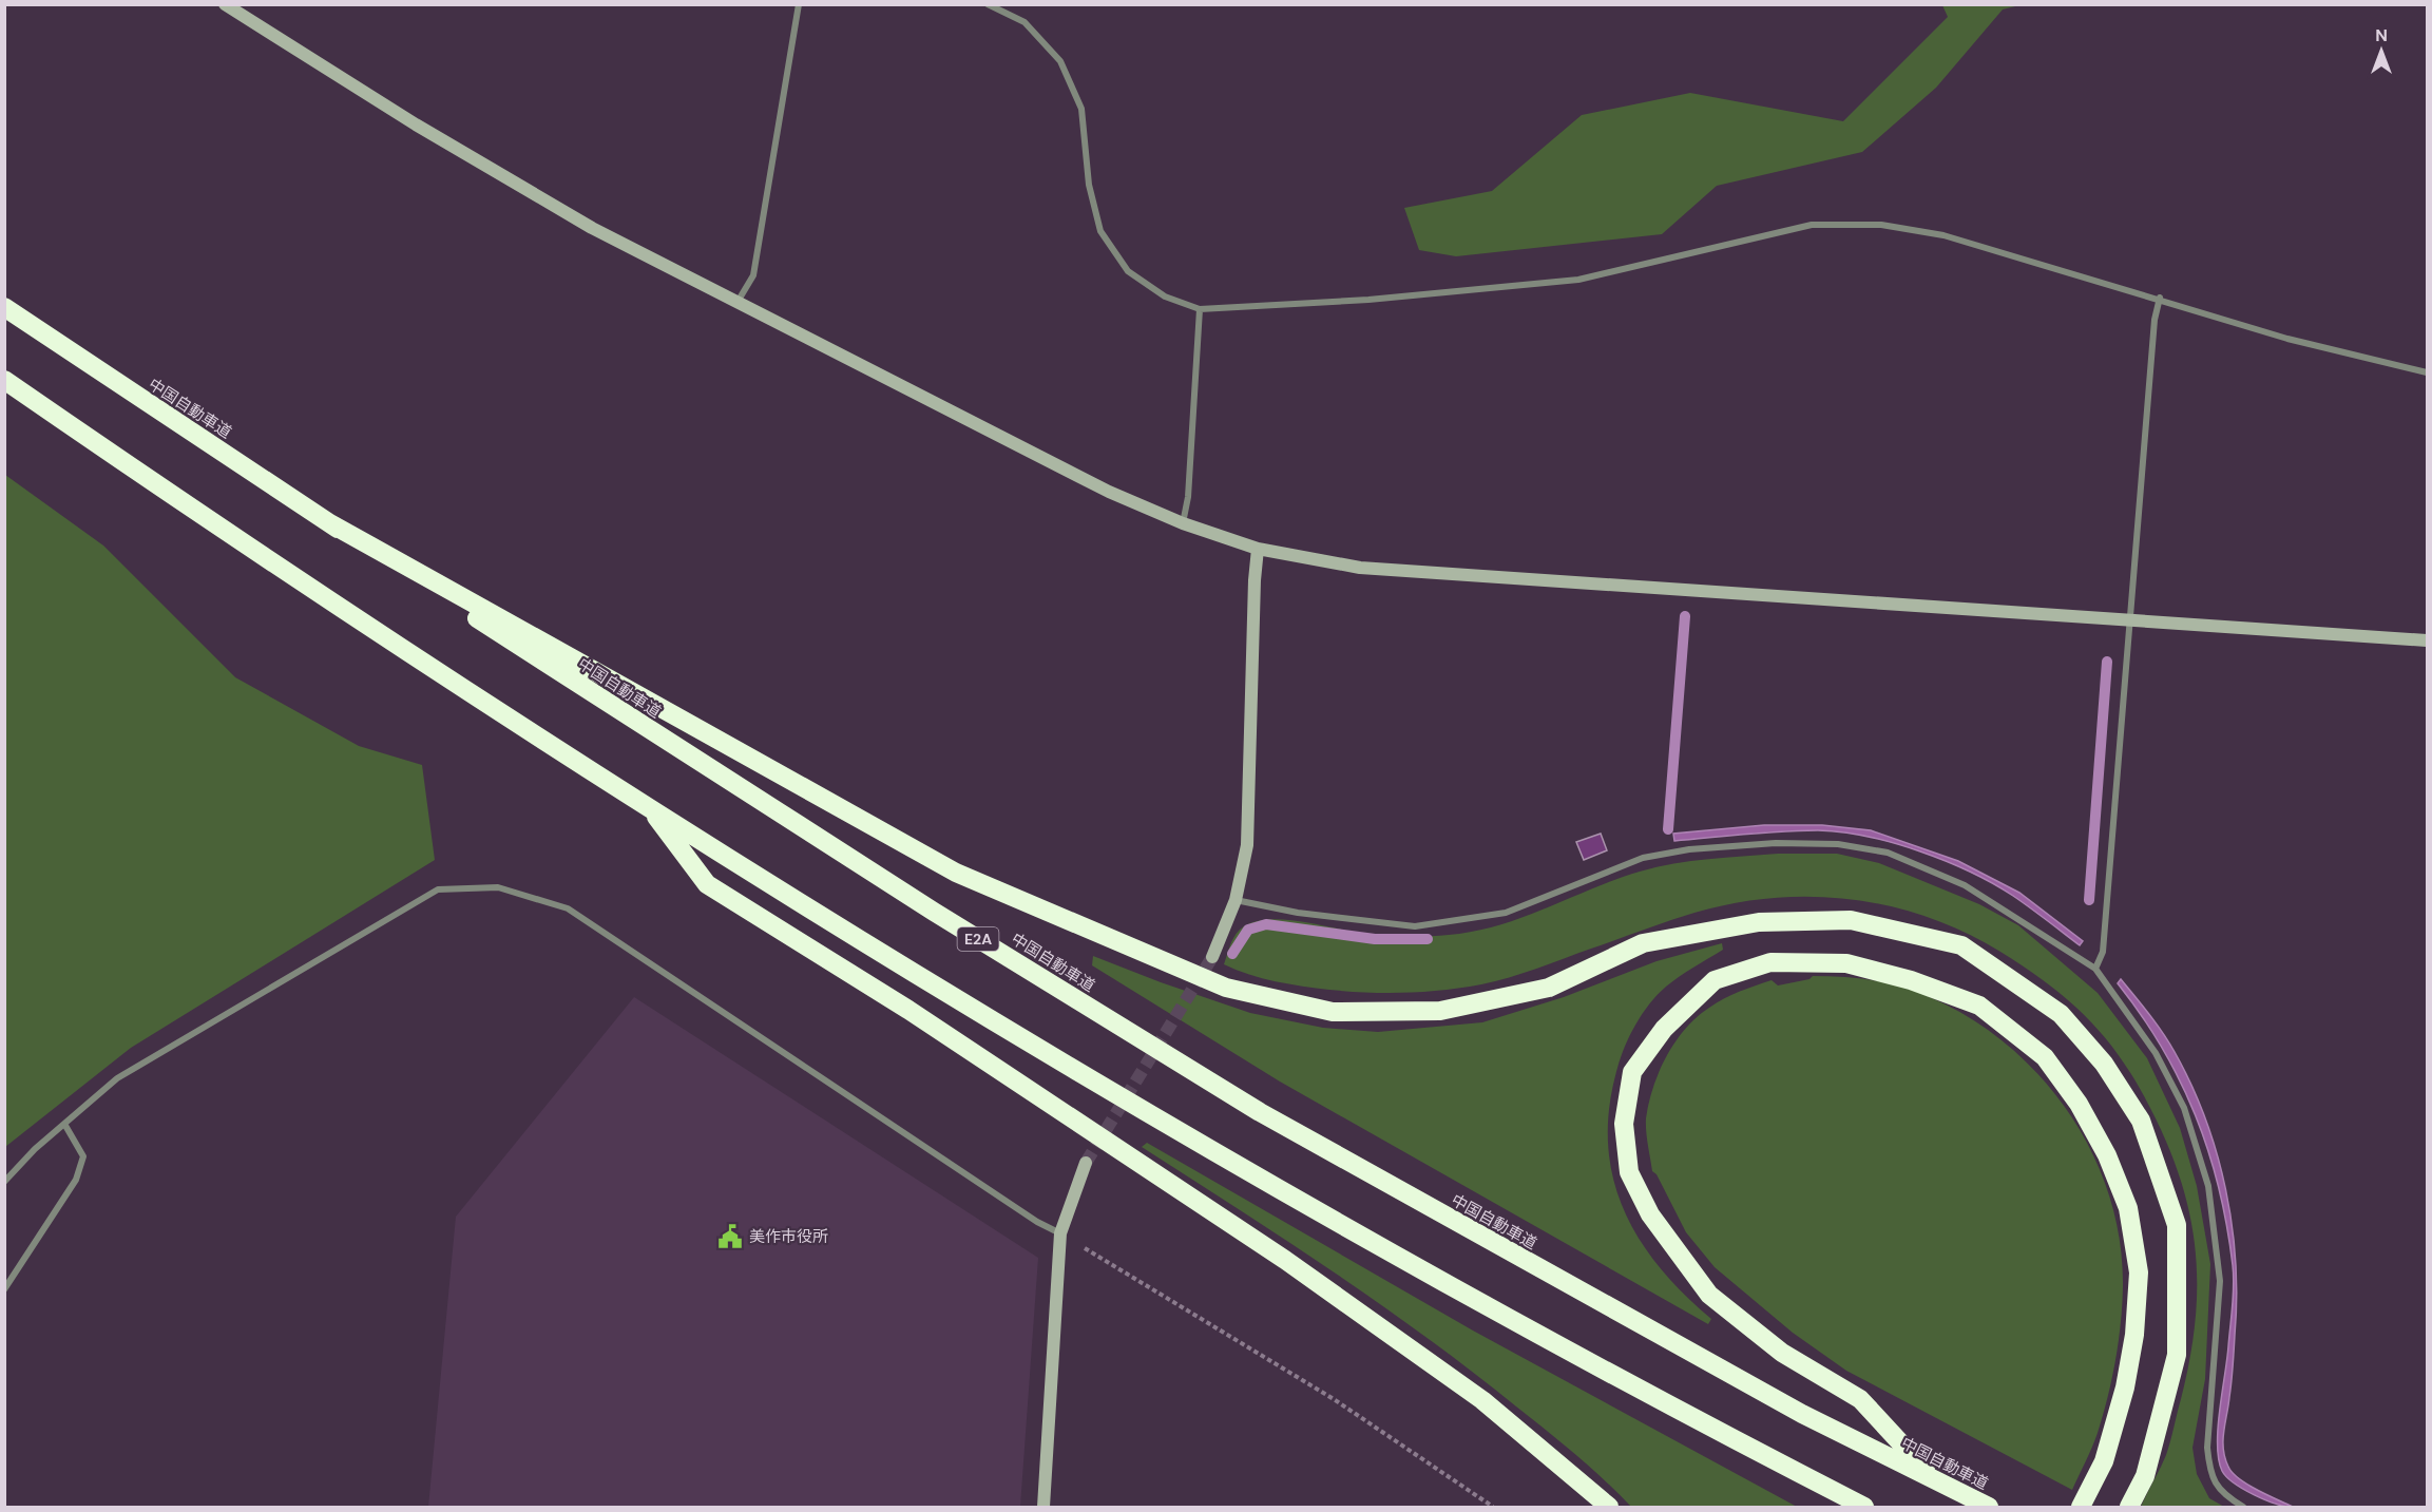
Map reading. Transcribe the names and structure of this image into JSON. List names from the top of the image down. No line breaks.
{"streets":{"highway":["中国自動車道","E2A"]},"places":{"public building":["美作市役所"]},"north":"top"}
